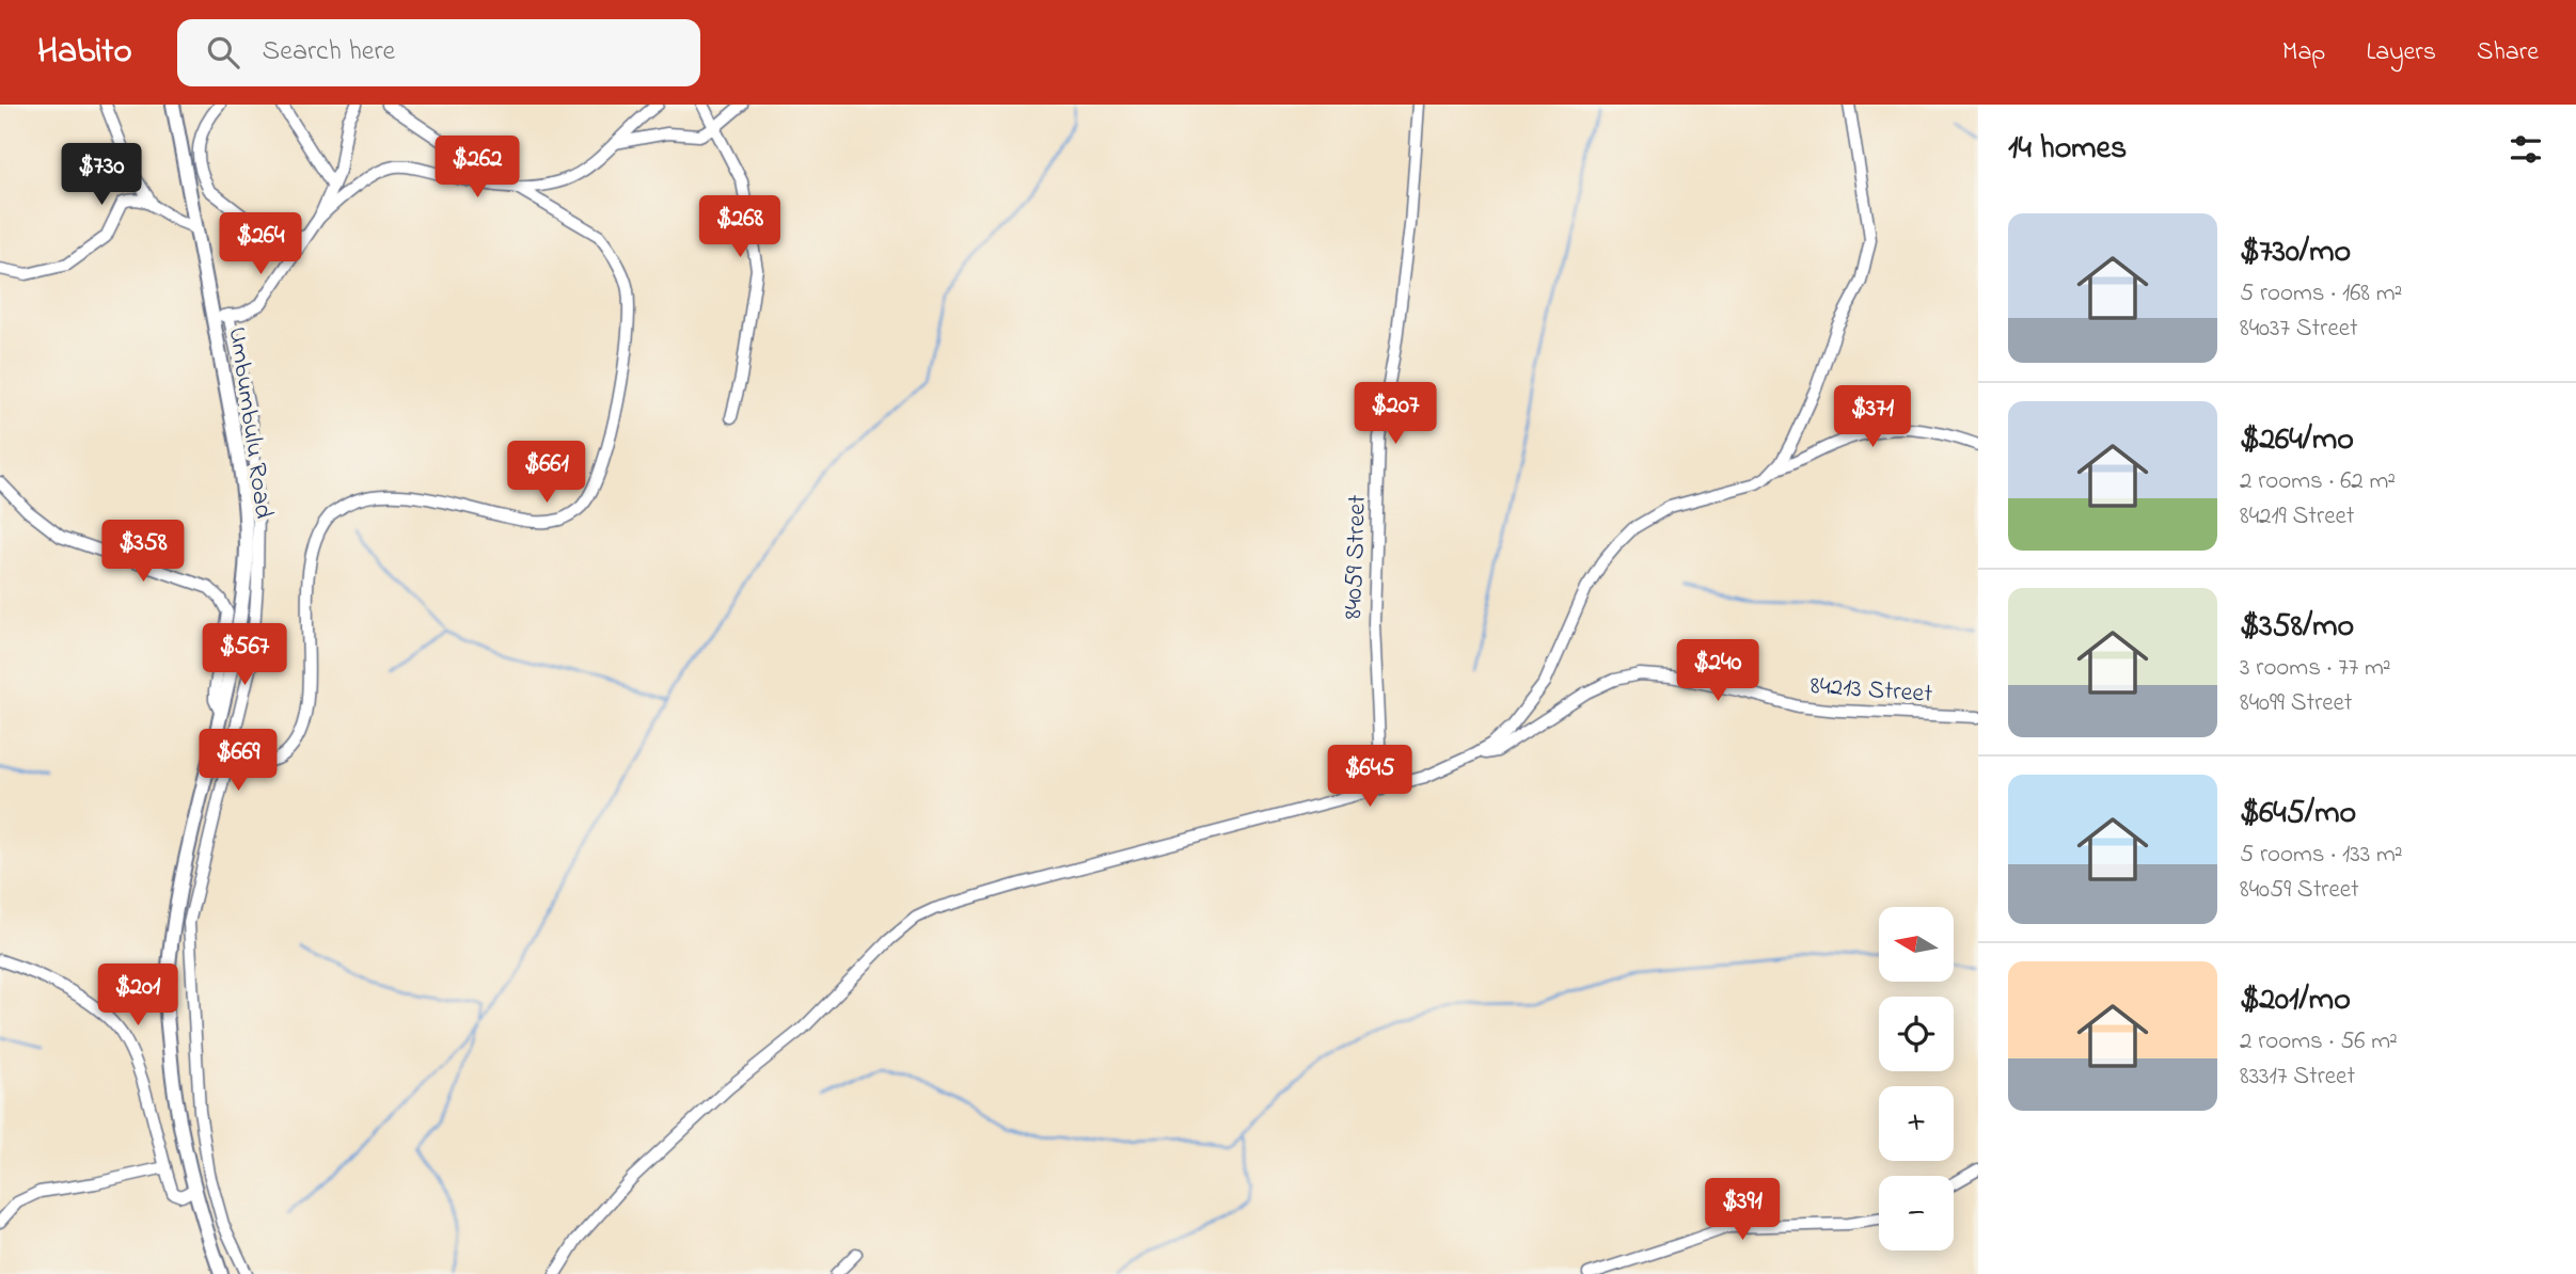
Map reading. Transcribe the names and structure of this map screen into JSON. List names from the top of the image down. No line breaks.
{"streets":{"main road":["Umbumbulu Road"],"street":["84059 Street","84213 Street"]},"north":"left","page":{"header":"Habito","search":"Search here","nav":["Map","Layers","Share"],"heading":"14 homes","price":["$262","$730","$268","$264","$207","$371","$661","$358","$567","$240","$669","$645","$201","$391"],"list":[{"name":"$730/mo","note":"5 rooms · 168 m² · 84037 Street"},{"name":"$264/mo","note":"2 rooms · 62 m² · 84219 Street"},{"name":"$358/mo","note":"3 rooms · 77 m² · 84099 Street"},{"name":"$645/mo","note":"5 rooms · 133 m² · 84059 Street"},{"name":"$201/mo","note":"2 rooms · 56 m² · 83317 Street"}],"map_buttons":["+","−"]}}
